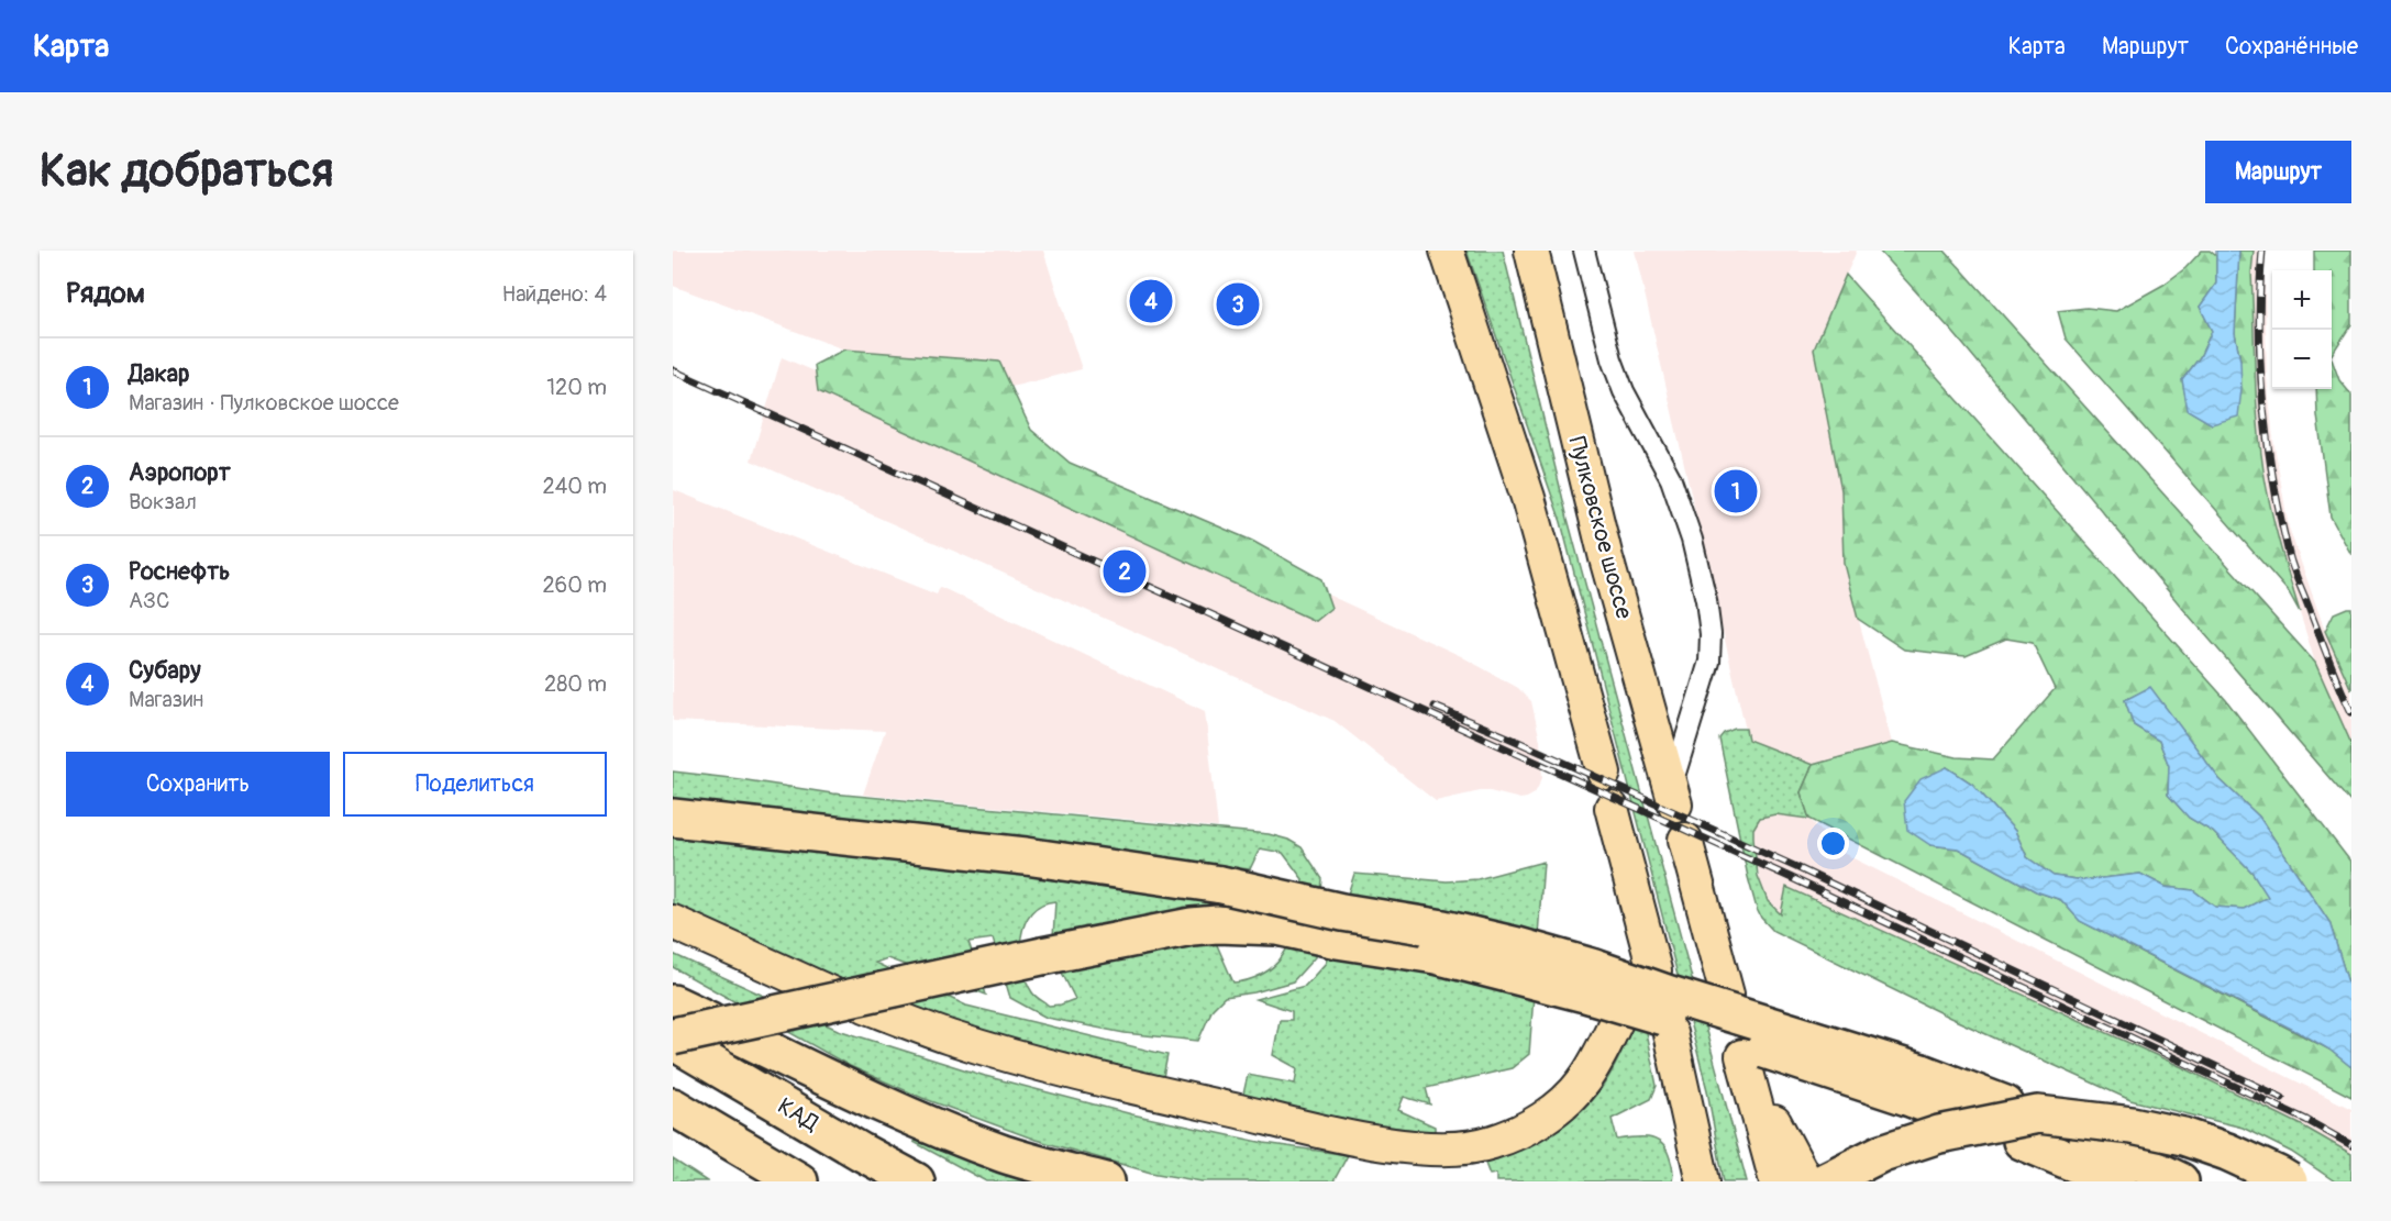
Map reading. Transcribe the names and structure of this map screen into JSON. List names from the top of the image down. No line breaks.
{"streets":{"highway":["КАД"],"main road":["Пулковское шоссе"]},"page":{"header":"Карта","nav":["Карта","Маршрут","Сохранённые"],"buttons":["Маршрут",["Сохранить","Поделиться"]],"title":"Как добраться","heading":["Рядом","Найдено: 4"],"map_buttons":["+","−"],"pins":["4","3","1","2"],"list":[{"mark":"1","name":"Дакар","note":"Магазин · Пулковское шоссе","value":"120 m"},{"mark":"2","name":"Аэропорт","note":"Вокзал","value":"240 m"},{"mark":"3","name":"Роснефть","note":"АЗС","value":"260 m"},{"mark":"4","name":"Субару","note":"Магазин","value":"280 m"}]}}
